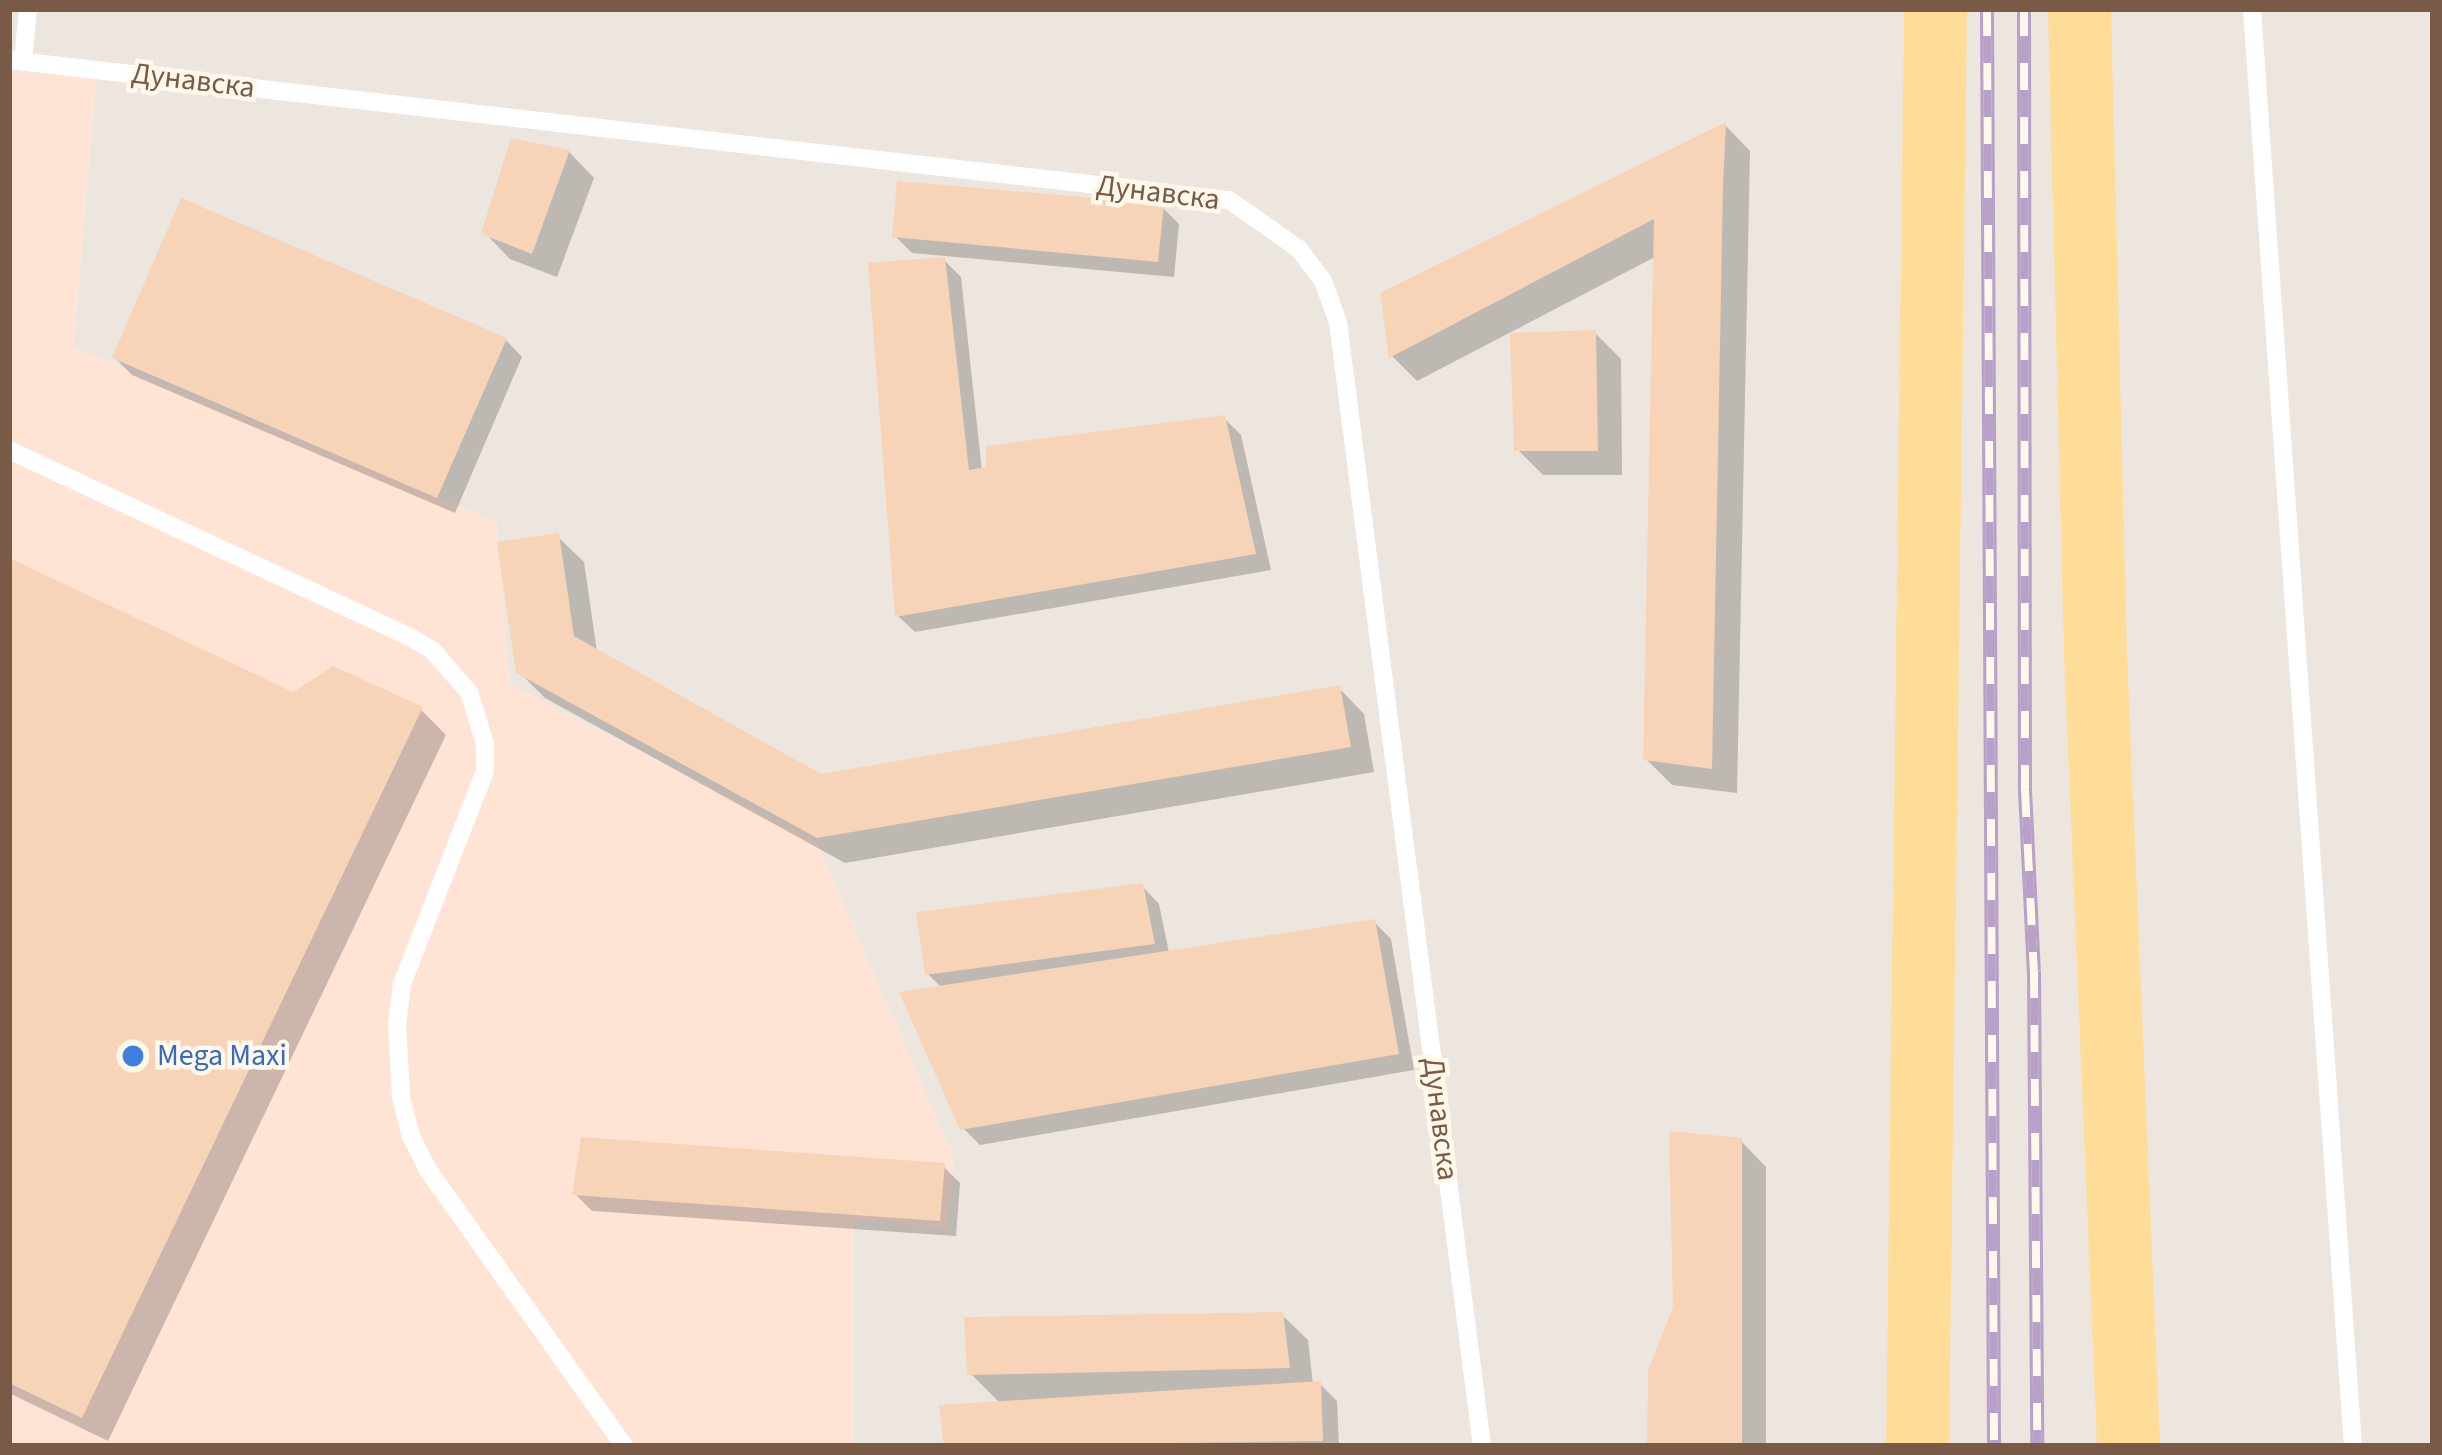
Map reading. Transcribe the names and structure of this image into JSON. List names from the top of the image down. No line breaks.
{"streets":{"lane":["Дунавска"]},"places":["Mega Maxi"]}
